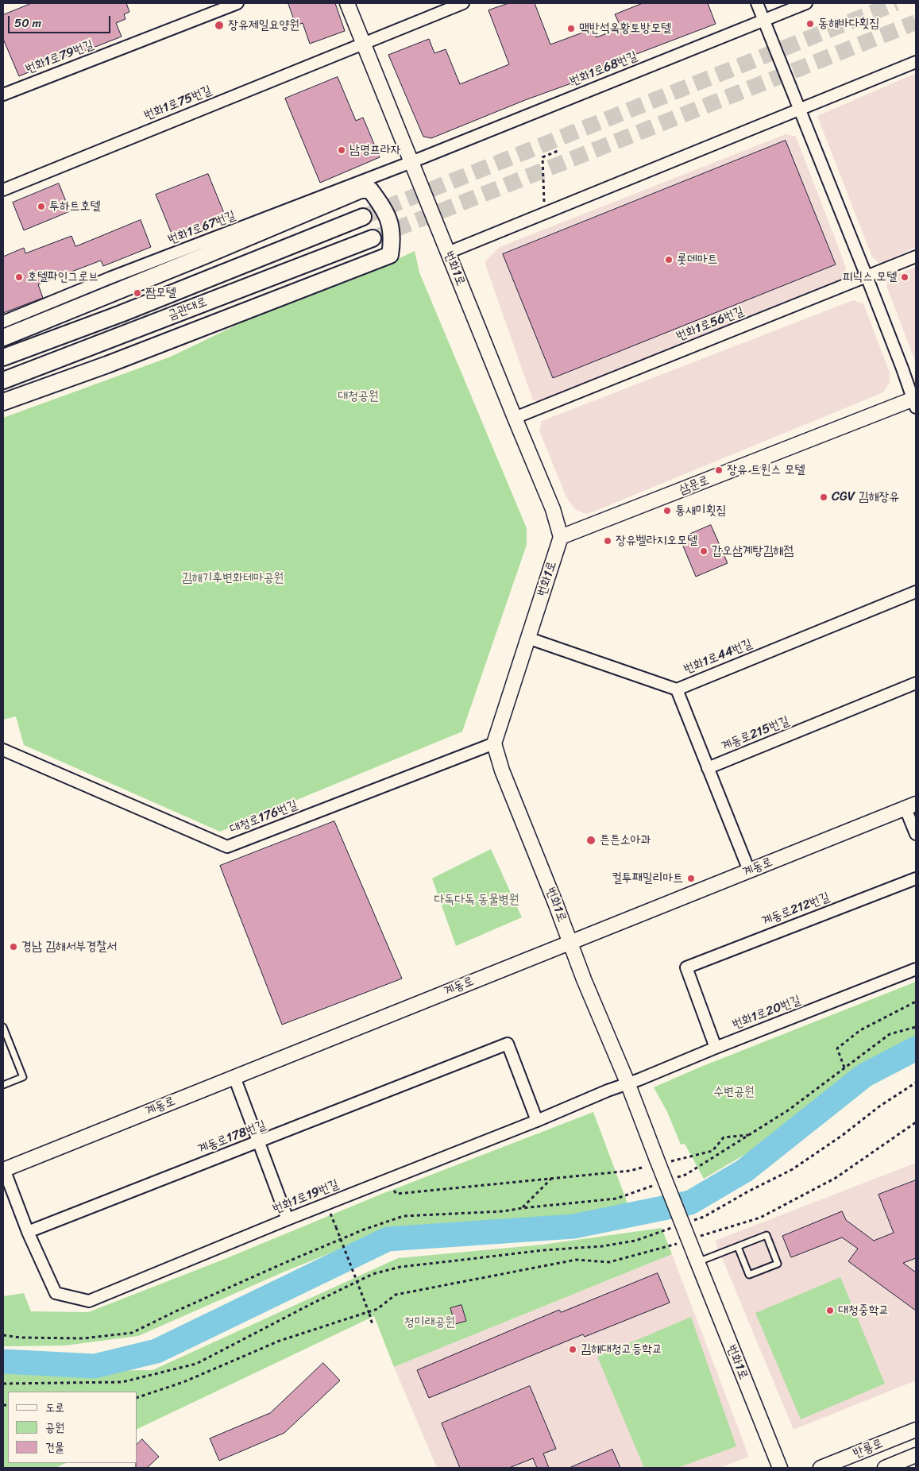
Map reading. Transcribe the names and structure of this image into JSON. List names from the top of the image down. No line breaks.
{"streets":{"main road":["금관대로"],"street":["번화1로79번길","번화1로68번길","번화1로75번길","번화1로67번길","번화1로","번화1로56번길","삼문로","번화1로44번길","계동로215번길","대청로176번길","계동로","계동로212번길","번화1로20번길","계동로178번길","번화1로19번길","반룡로"]},"crossings":[["번화1로68번길","번화1로67번길"],["번화1로68번길","번화1로"],["번화1로75번길","번화1로"],["번화1로67번길","번화1로"],["번화1로","번화1로56번길"],["번화1로","삼문로"],["번화1로","번화1로44번길"],["번화1로","대청로176번길"],["번화1로","계동로"],["번화1로","번화1로20번길"],["번화1로","번화1로19번길"],["계동로212번길","번화1로20번길"],["번화1로20번길","번화1로19번길"],["계동로178번길","번화1로19번길"]],"parks":["대청공원","김해기후변화테마공원","다독다독 동물병원","수변공원","청미래공원"],"places":["동해바다횟집","장유제일요양원","맥반석옥황토방모텔","남명프라자","투하트호텔","롯데마트","호텔파인그로브","피닉스 모텔","짬모텔","장유 트윈스 모텔","CGV 김해장유","통새미횟집","장유벨라지오모텔","갑오삼계탕김해점","튼튼소아과","컬투패밀리마트","경남 김해서부경찰서","대청중학교","김해대청고등학교"],"legend":["도로","공원","건물"],"scale_bar":"50 m"}
